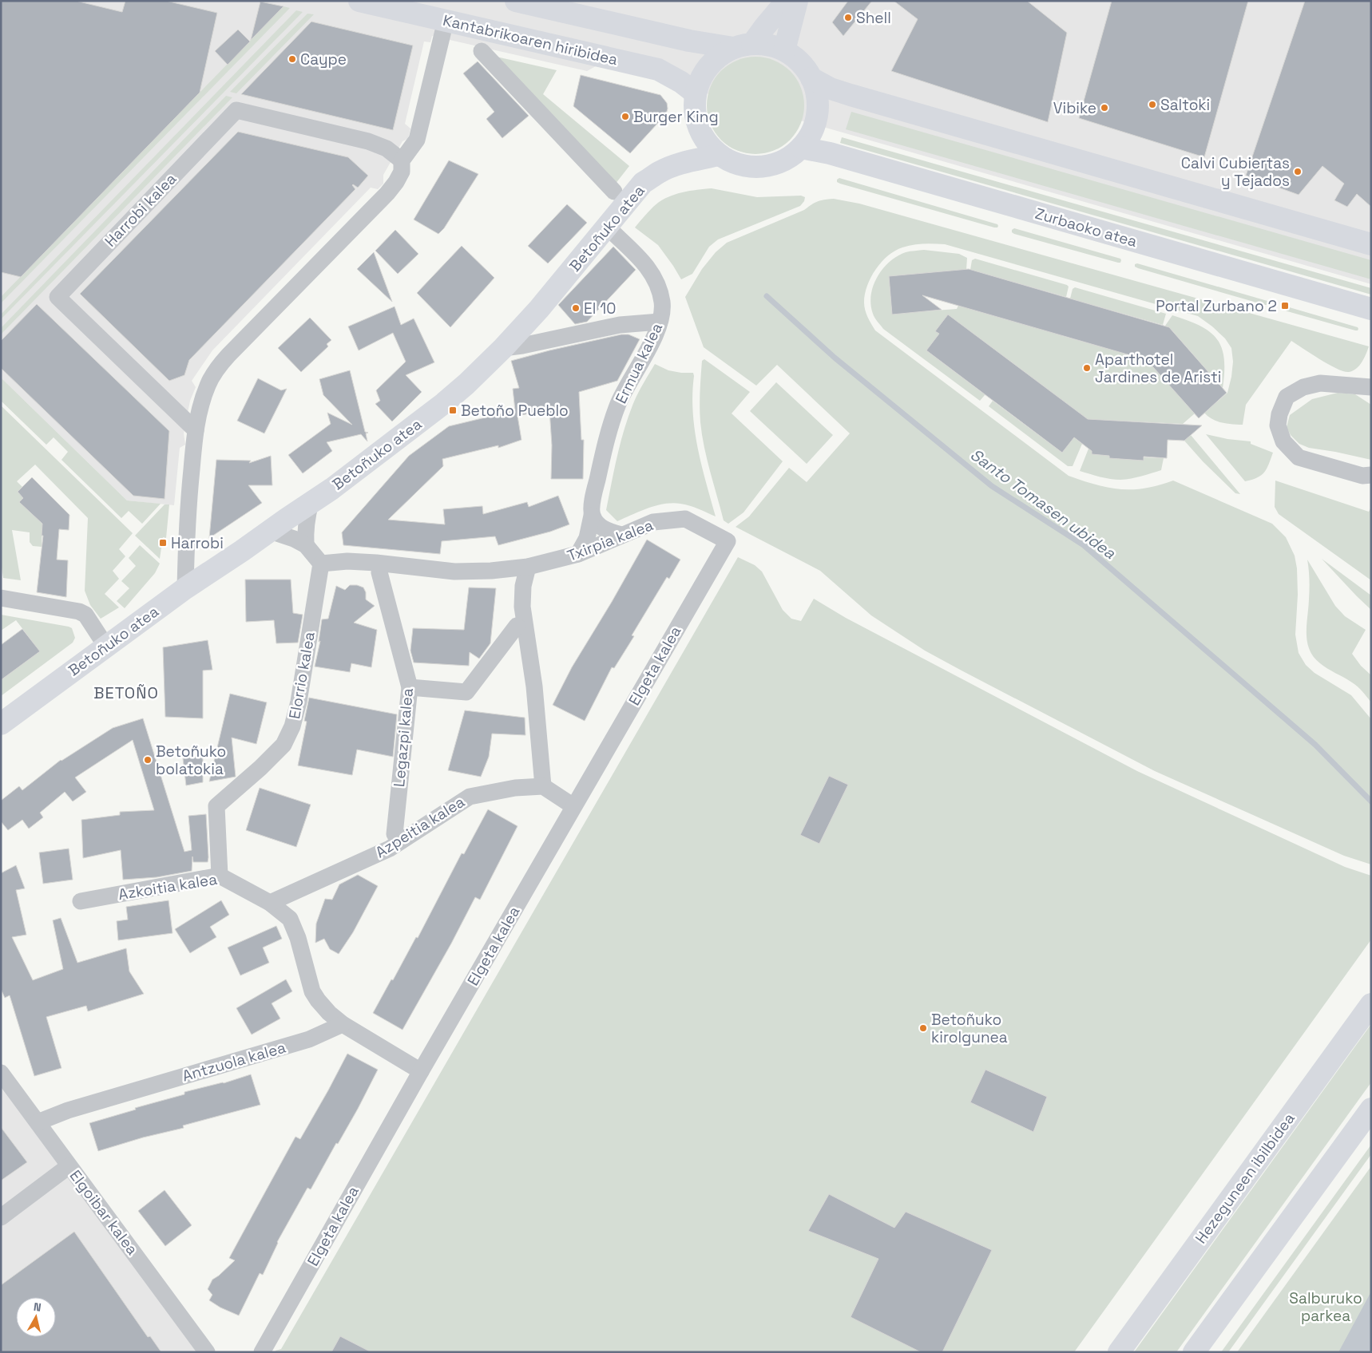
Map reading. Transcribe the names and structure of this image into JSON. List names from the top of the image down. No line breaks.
{"streets":{"main road":["Kantabrikoaren hiribidea","Zurbaoko atea","Betoñuko atea","Hezeguneen ibilbidea"],"street":["Harrobi kalea","Ermua kalea","Txirpia kalea","Elgeta kalea","Elorrio kalea","Legazpi kalea","Azpeitia kalea","Azkoitia kalea","Antzuola kalea","Elgoibar kalea"]},"crossings":[["Kantabrikoaren hiribidea","Zurbaoko atea"],["Kantabrikoaren hiribidea","Betoñuko atea"],["Zurbaoko atea","Betoñuko atea"],["Betoñuko atea","Ermua kalea"],["Ermua kalea","Txirpia kalea"],["Txirpia kalea","Elgeta kalea"],["Txirpia kalea","Elorrio kalea"],["Elorrio kalea","Azkoitia kalea"],["Azpeitia kalea","Azkoitia kalea"],["Azkoitia kalea","Antzuola kalea"],["Antzuola kalea","Elgoibar kalea"]],"districts":["BETOÑO"],"water":["Santo Tomasen ubidea"],"parks":["Salburuko parkea"],"places":{"other":["Shell","Caype","Saltoki","Vibike","Burger King","Calvi Cubiertas y Tejados","El 10","Aparthotel Jardines de Aristi","Betoñuko bolatokia","Betoñuko kirolgunea"],"transit":["Portal Zurbano 2","Betoño Pueblo","Harrobi"]},"north":"top"}
